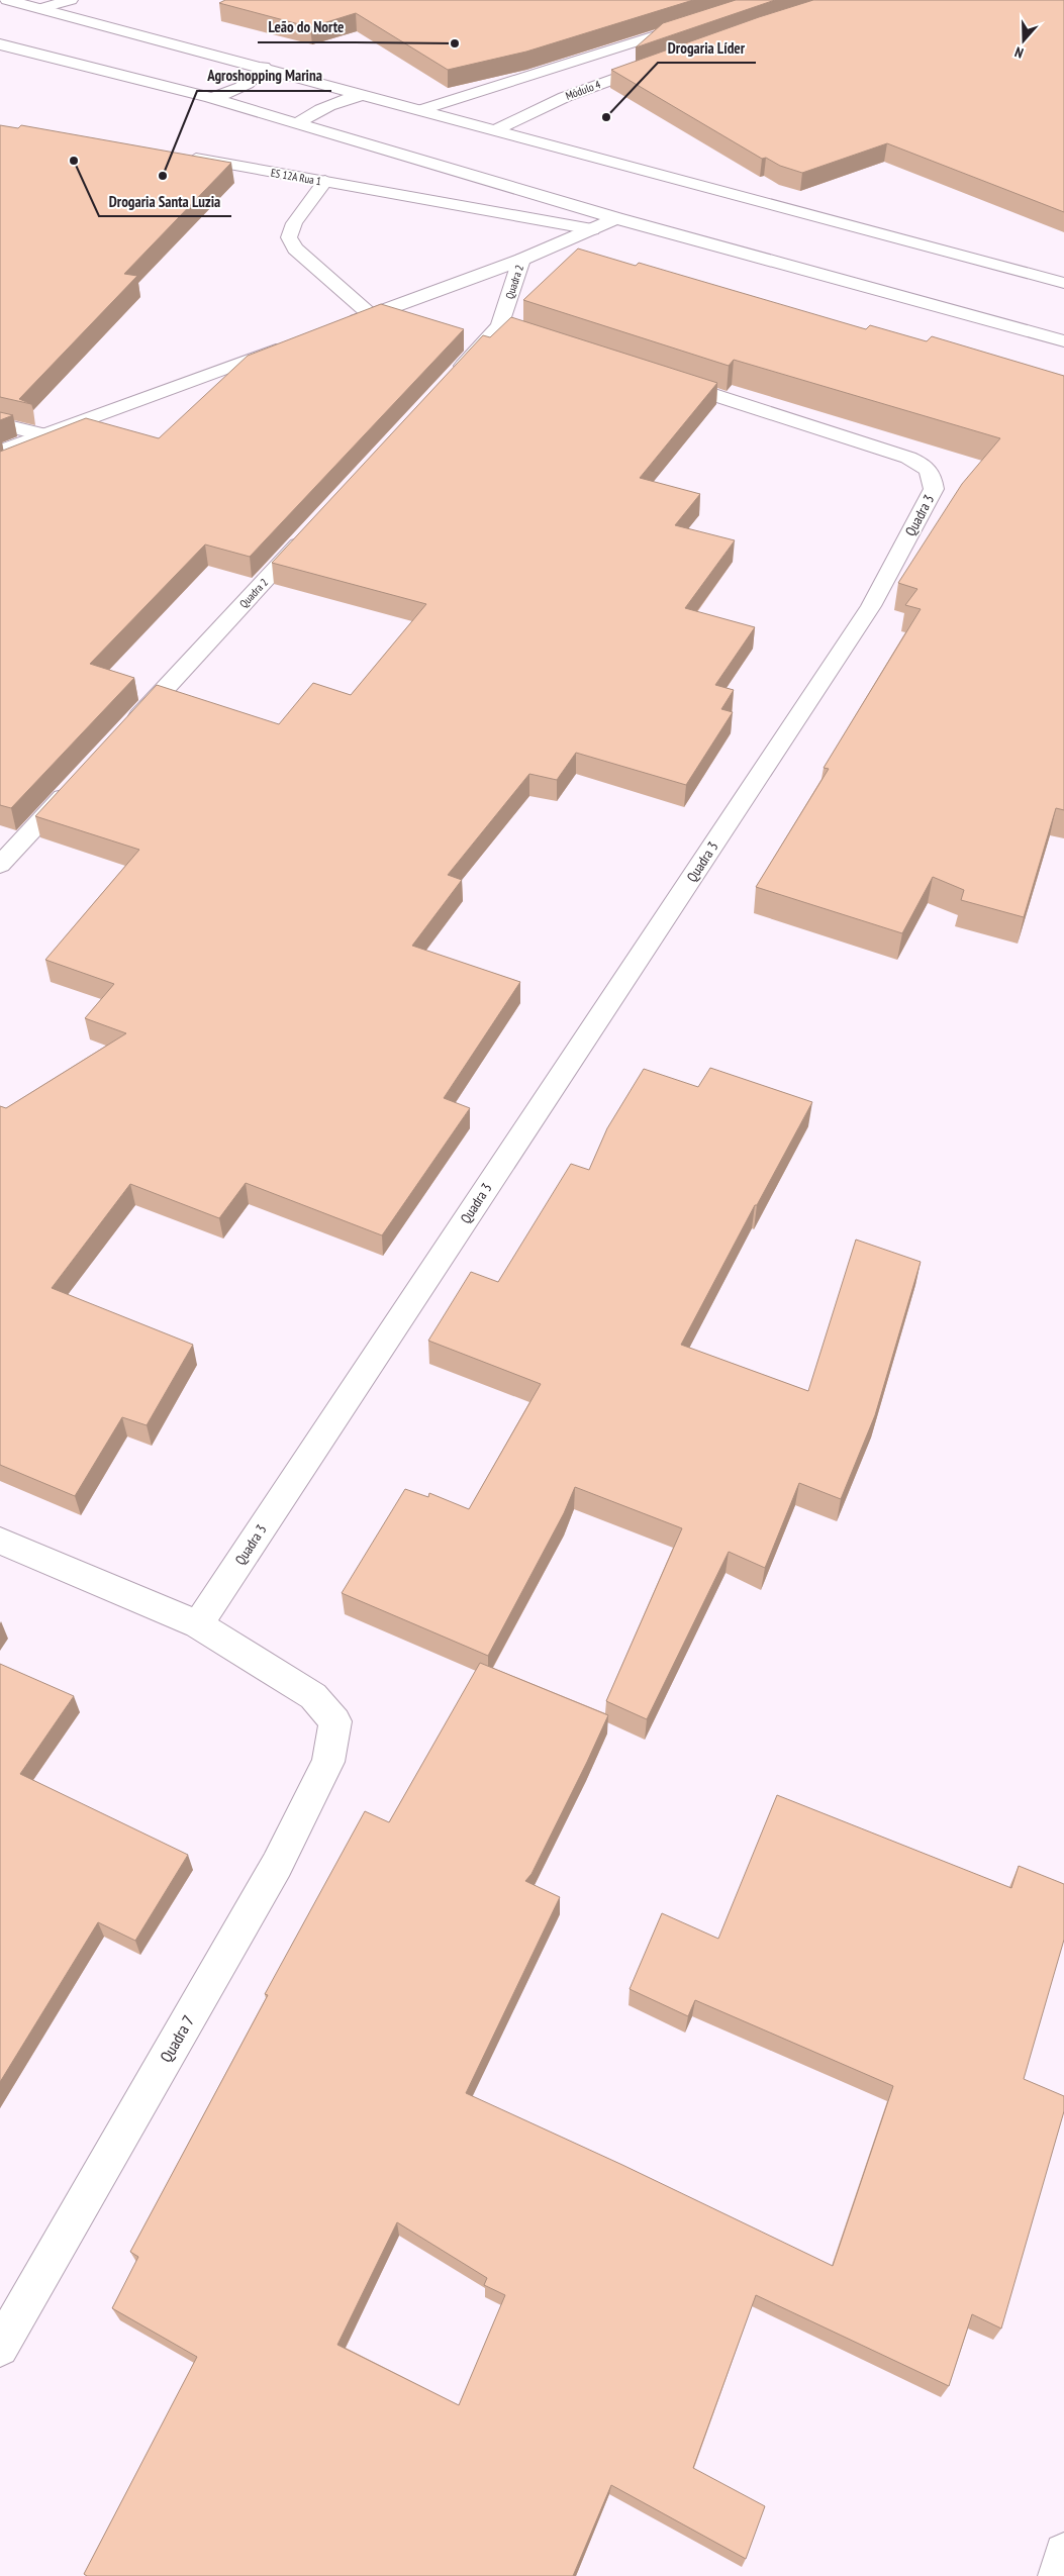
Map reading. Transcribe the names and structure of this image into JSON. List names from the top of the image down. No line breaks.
{"streets":{"street":["Módulo 4","ES 12A Rua 1","Quadra 2","Quadra 3","Quadra 7"]},"crossings":[["Quadra 3","Quadra 7"]],"places":["Leão do Norte","Drogaria Líder","Drogaria Santa Luzia","Agroshopping Marina"],"north":"bottom"}
